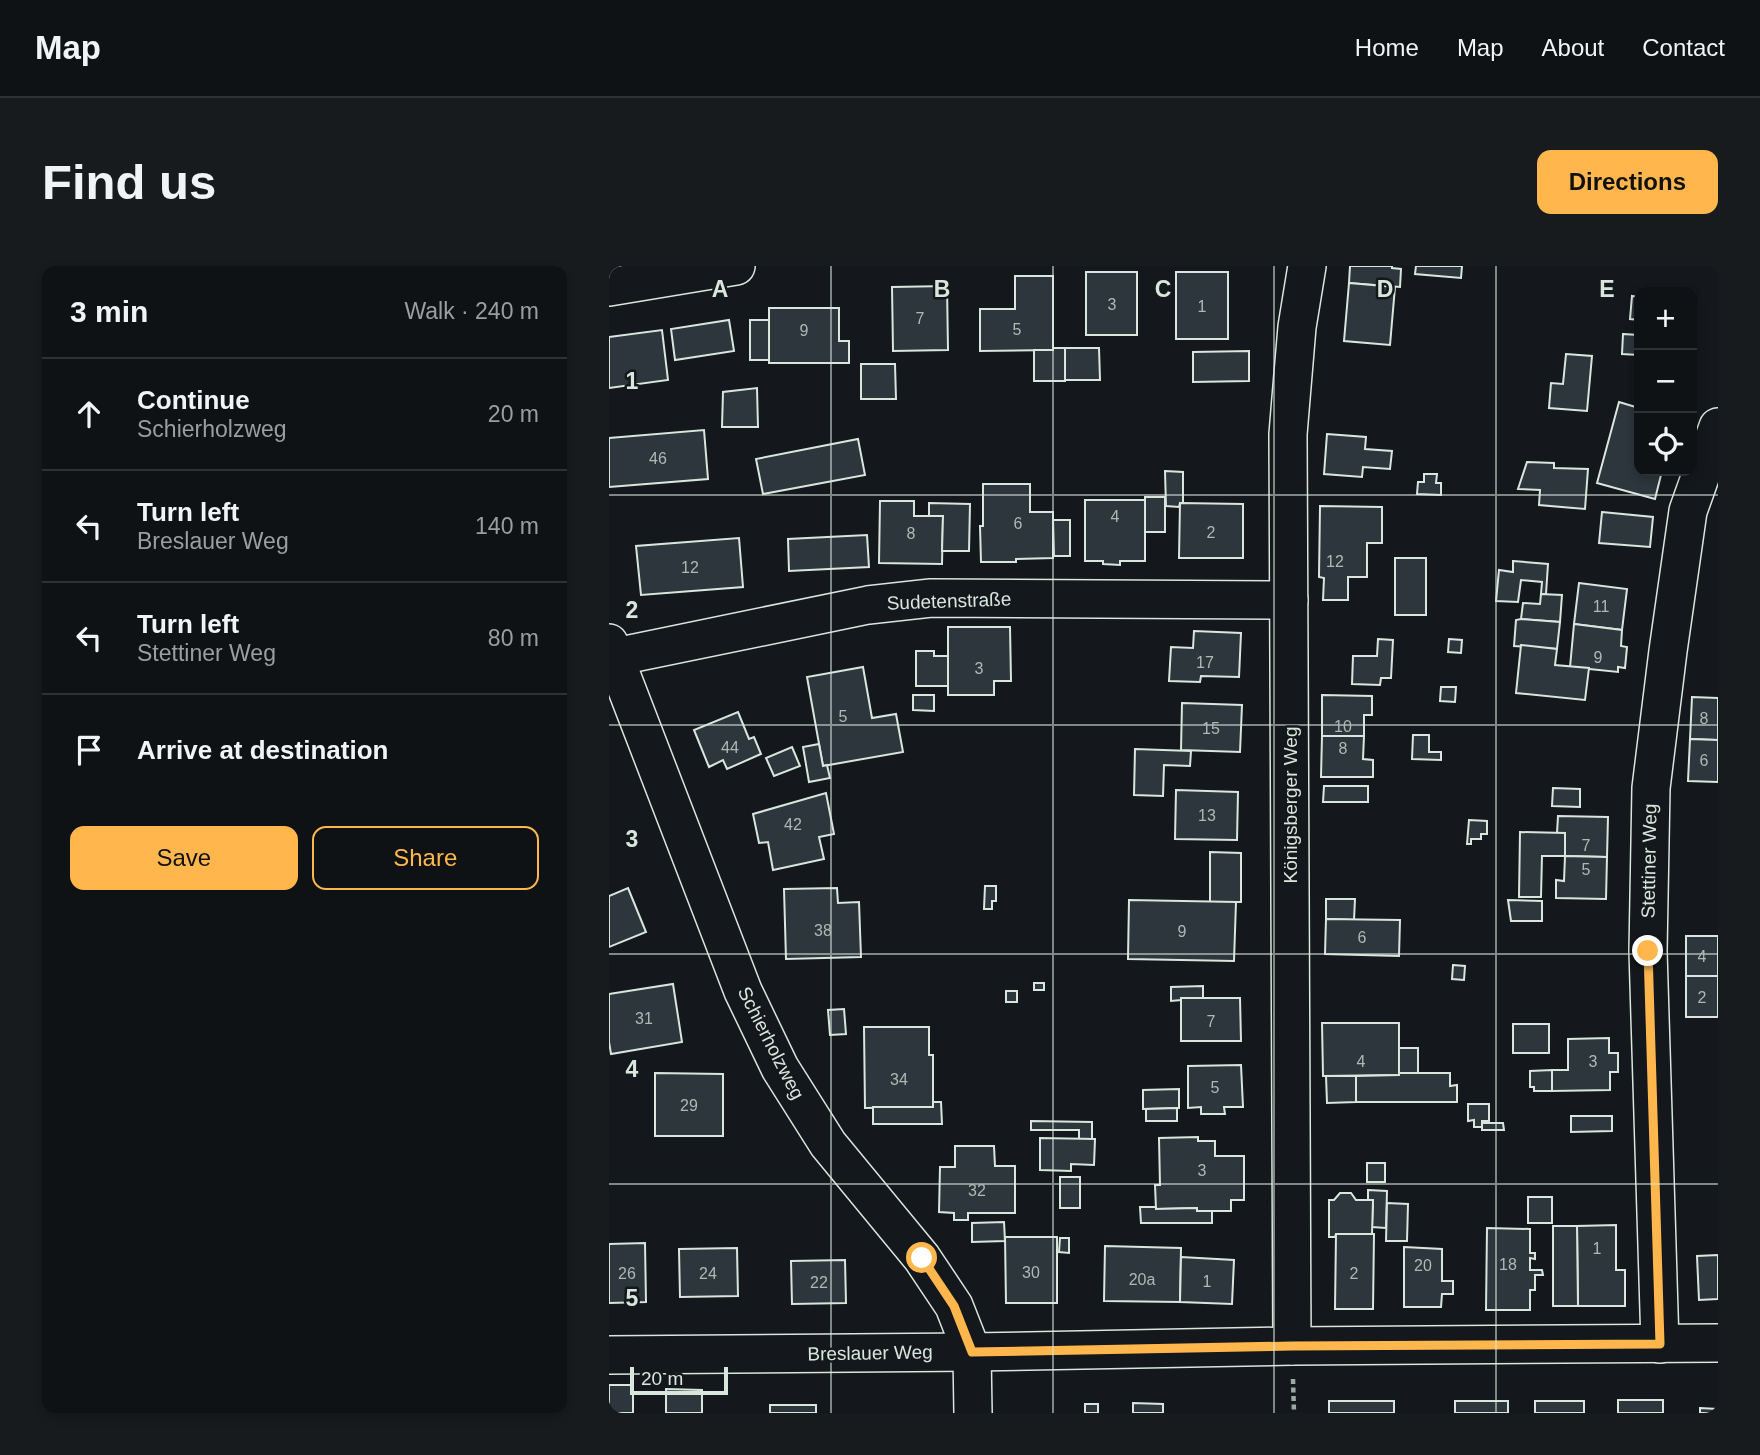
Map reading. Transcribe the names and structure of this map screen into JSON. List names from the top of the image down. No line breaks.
{"streets":{"street":["Sudetenstraße","Königsberger Weg","Stettiner Weg","Schierholzweg","Breslauer Weg"]},"crossings":[["Sudetenstraße","Königsberger Weg"],["Sudetenstraße","Schierholzweg"],["Königsberger Weg","Breslauer Weg"],["Stettiner Weg","Breslauer Weg"],["Schierholzweg","Breslauer Weg"]],"house_numbers":["3","1","7","5","9","46","4","6","2","8","12","12","11","9","17","3","5","8","10","15","44","8","6","13","42","7","5","38","9","6","4","2","31","7","4","3","34","5","29","3","32","1","18","20","30","26","24","2","20a","1","22"],"scale_bar":"20 m","page":{"header":"Map","nav":["Home","Map","About","Contact"],"buttons":["Directions",["Save","Share"]],"title":"Find us","heading":["3 min","Walk · 240 m"],"map_buttons":["+","−"],"list":[["Continue","Schierholzweg","20 m"],["Turn left","Breslauer Weg","140 m"],["Turn left","Stettiner Weg","80 m"],"Arrive at destination"],"scale":"20 m"},"grid":{"columns":["A","B","C","D","E"],"rows":["1","2","3","4","5"]}}
